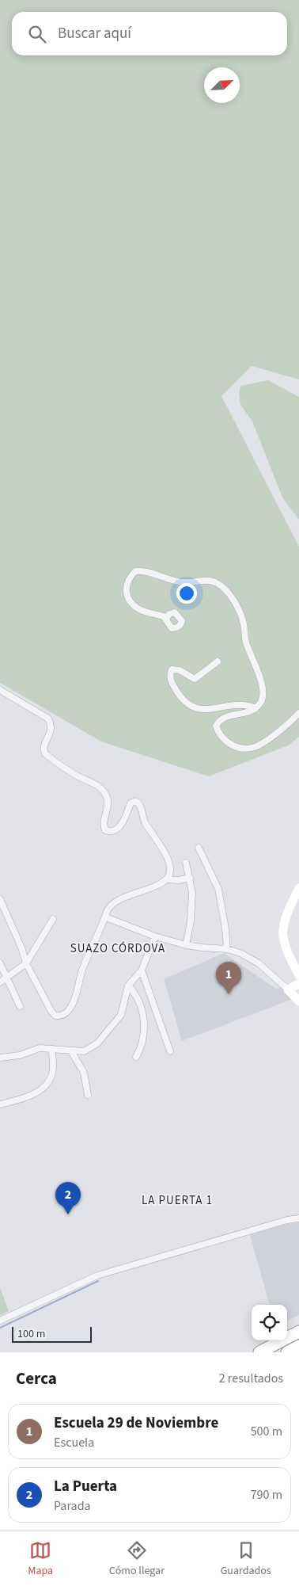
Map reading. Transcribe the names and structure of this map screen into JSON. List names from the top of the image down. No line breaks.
{"districts":["SUAZO CÓRDOVA","LA PUERTA 1"],"scale_bar":"100 m","north":"top right","page":{"search":"Buscar aquí","pins":["1","2"],"scale":"100 m","heading":["Cerca","2 resultados"],"list":[{"mark":"1","name":"Escuela 29 de Noviembre","note":"Escuela","value":"500 m"},{"mark":"2","name":"La Puerta","note":"Parada","value":"790 m"}],"nav":["Mapa","Cómo llegar","Guardados"]}}
